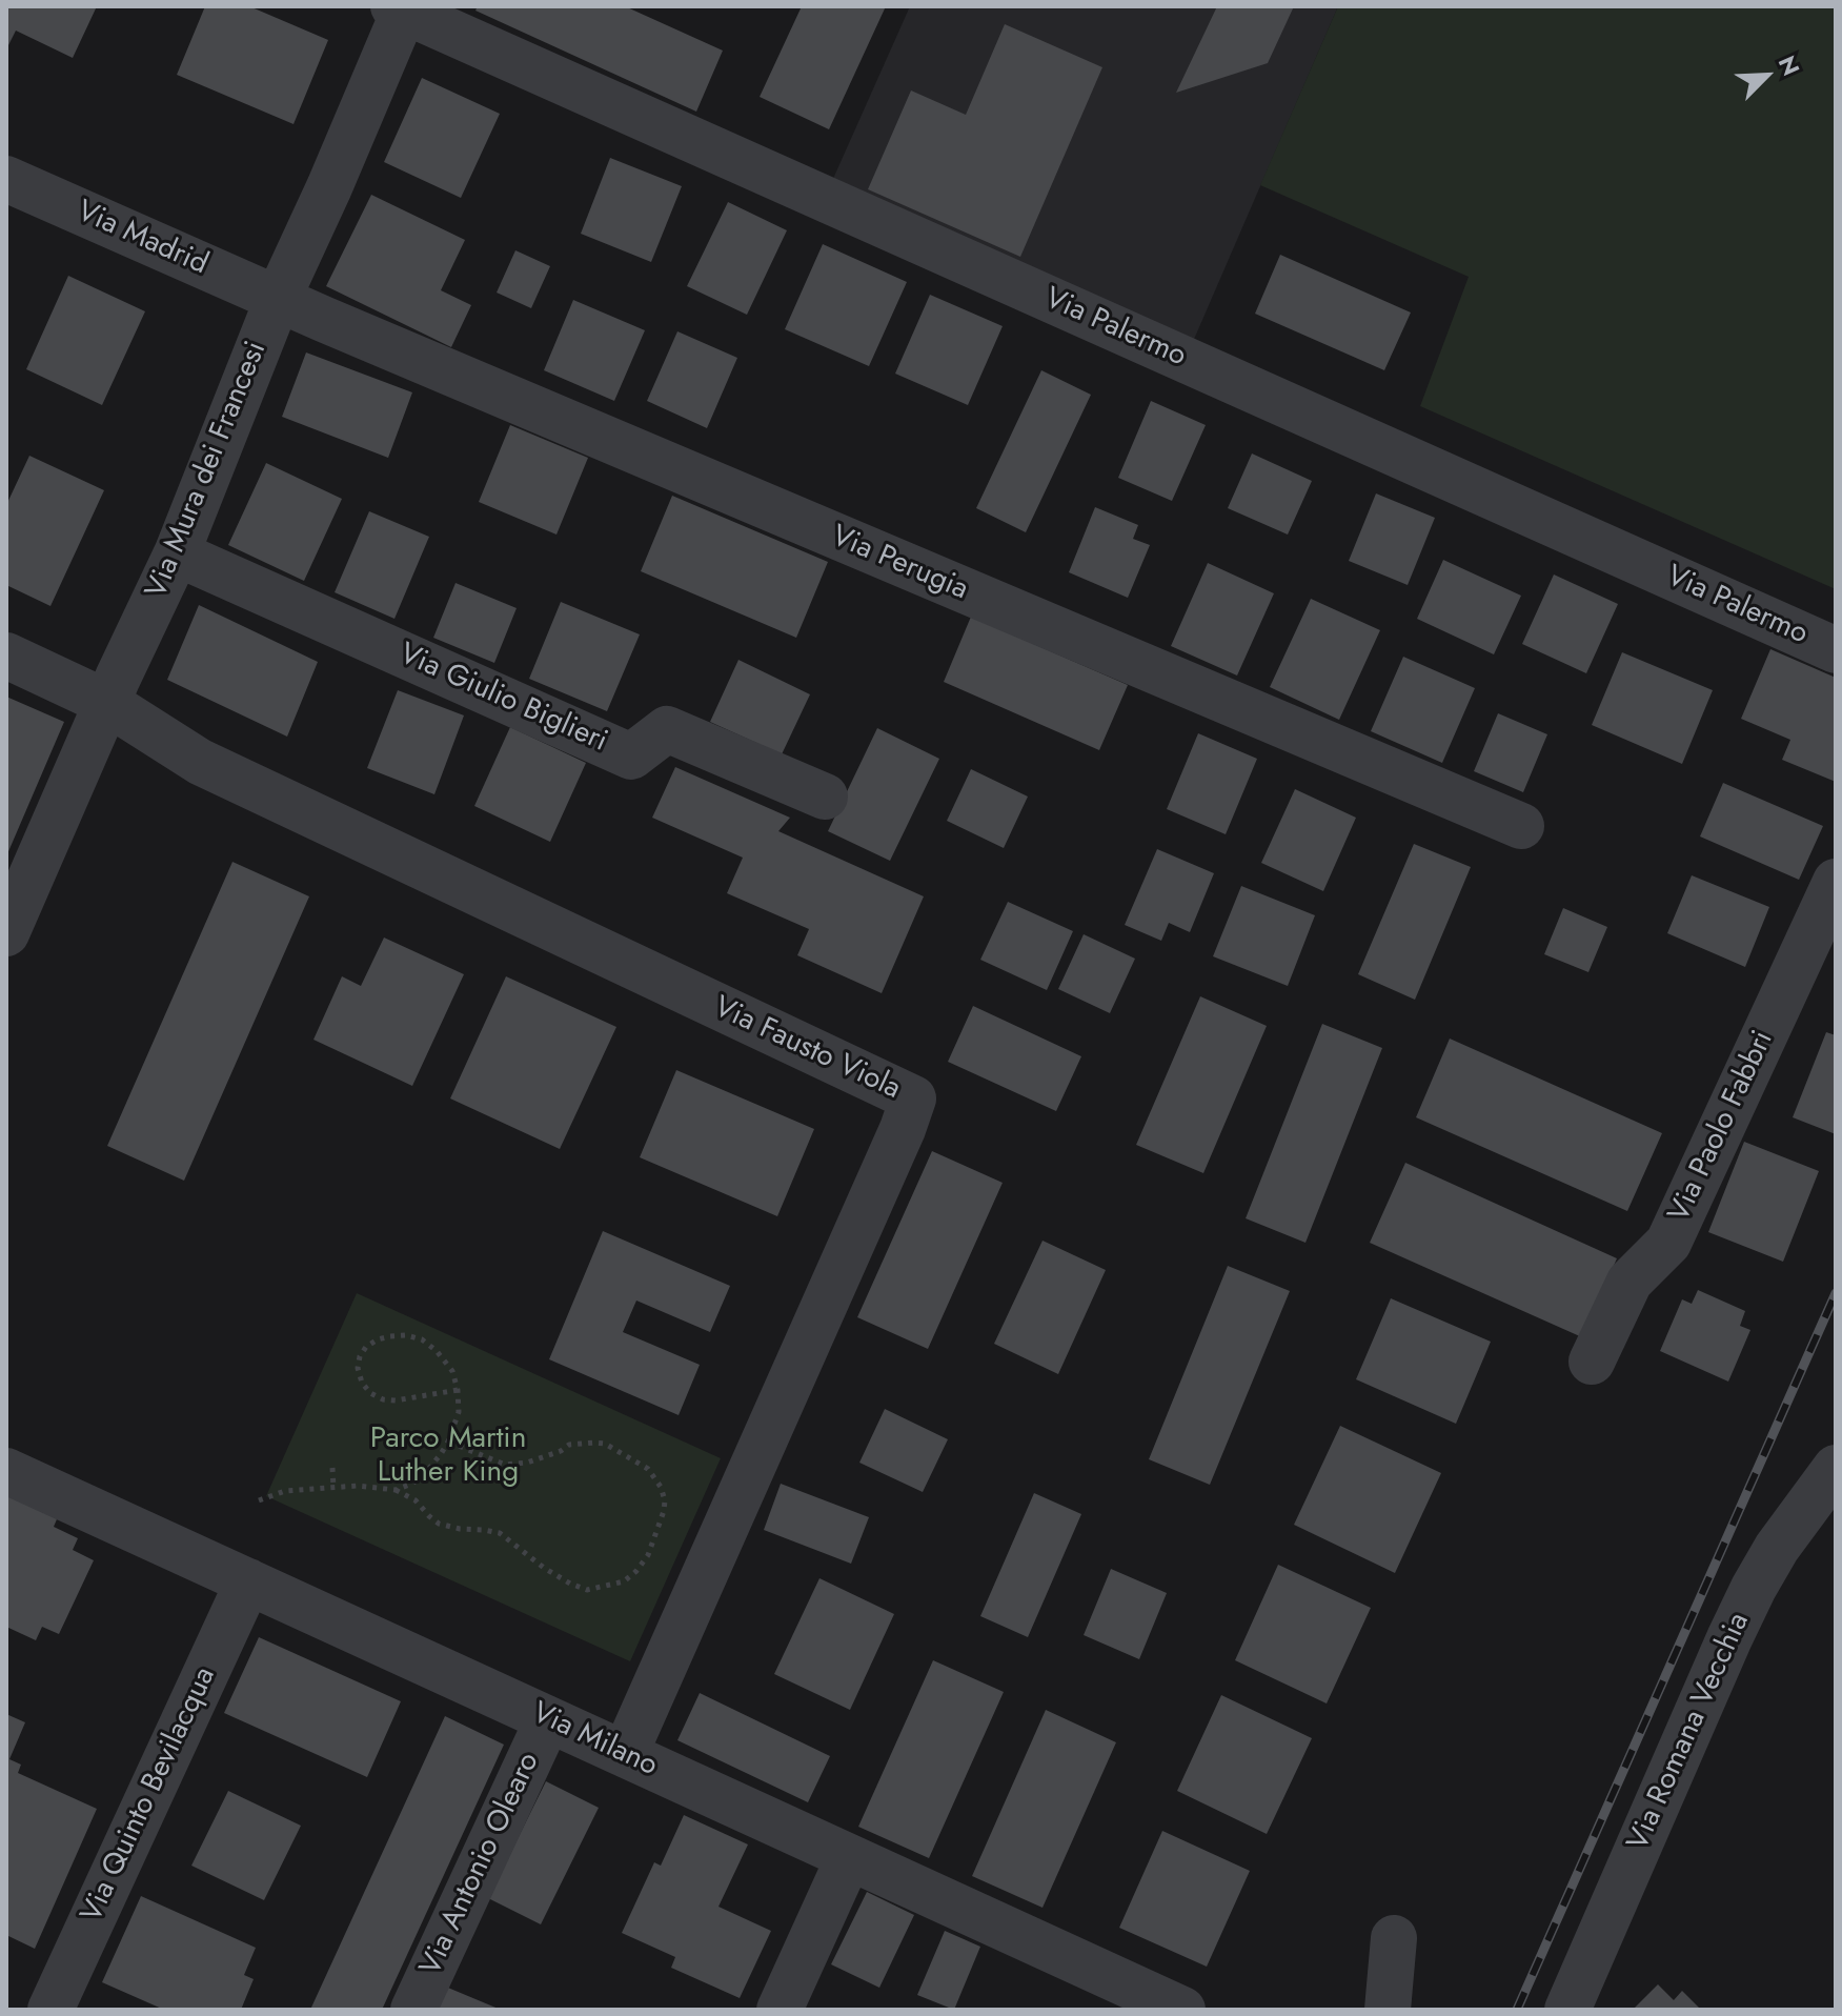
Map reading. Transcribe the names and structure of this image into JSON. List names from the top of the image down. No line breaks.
{"streets":{"street":["Via Madrid","Via Palermo","Via Mura dei Francesi","Via Perugia","Via Giulio Biglieri","Via Fausto Viola","Via Paolo Fabbri","Via Romana Vecchia","Via Milano","Via Quinto Bevilacqua","Via Antonio Olearo"]},"crossings":[["Via Madrid","Via Mura dei Francesi"],["Via Madrid","Via Perugia"],["Via Palermo","Via Mura dei Francesi"],["Via Mura dei Francesi","Via Perugia"],["Via Mura dei Francesi","Via Giulio Biglieri"],["Via Mura dei Francesi","Via Fausto Viola"],["Via Fausto Viola","Via Milano"],["Via Milano","Via Quinto Bevilacqua"],["Via Milano","Via Antonio Olearo"]],"parks":["Parco Martin Luther King"],"north":"top right"}
